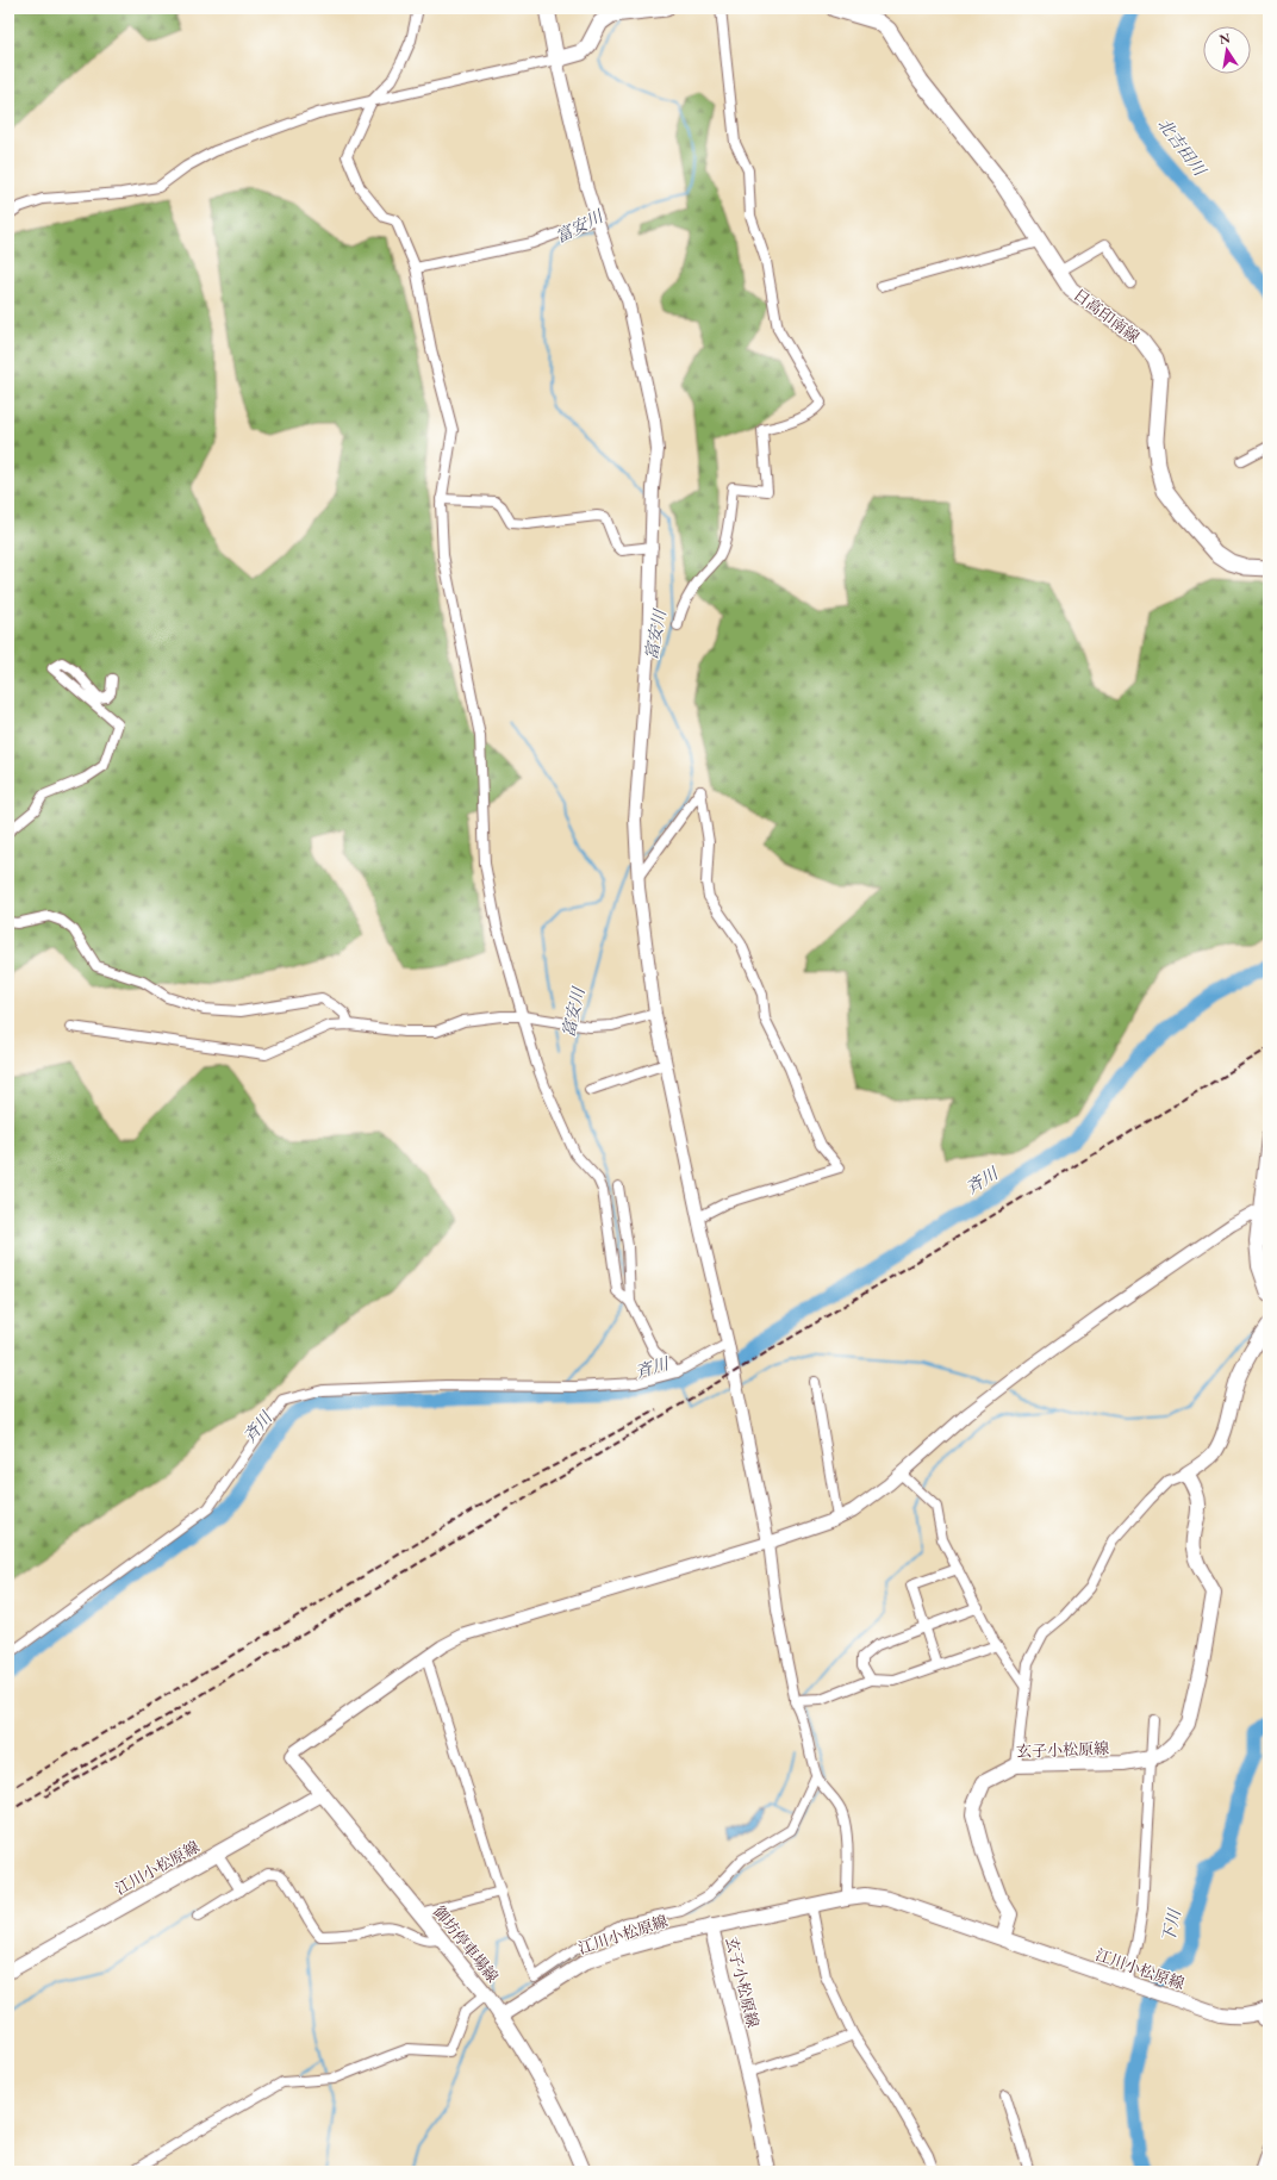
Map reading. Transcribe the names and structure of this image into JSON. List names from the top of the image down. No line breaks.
{"streets":{"main road":["日高印南線","玄子小松原線","江川小松原線","御坊停車場線"]},"crossings":[["玄子小松原線","江川小松原線"],["江川小松原線","御坊停車場線"]],"water":["北吉田川","富安川","斉川","下川"],"north":"top"}
